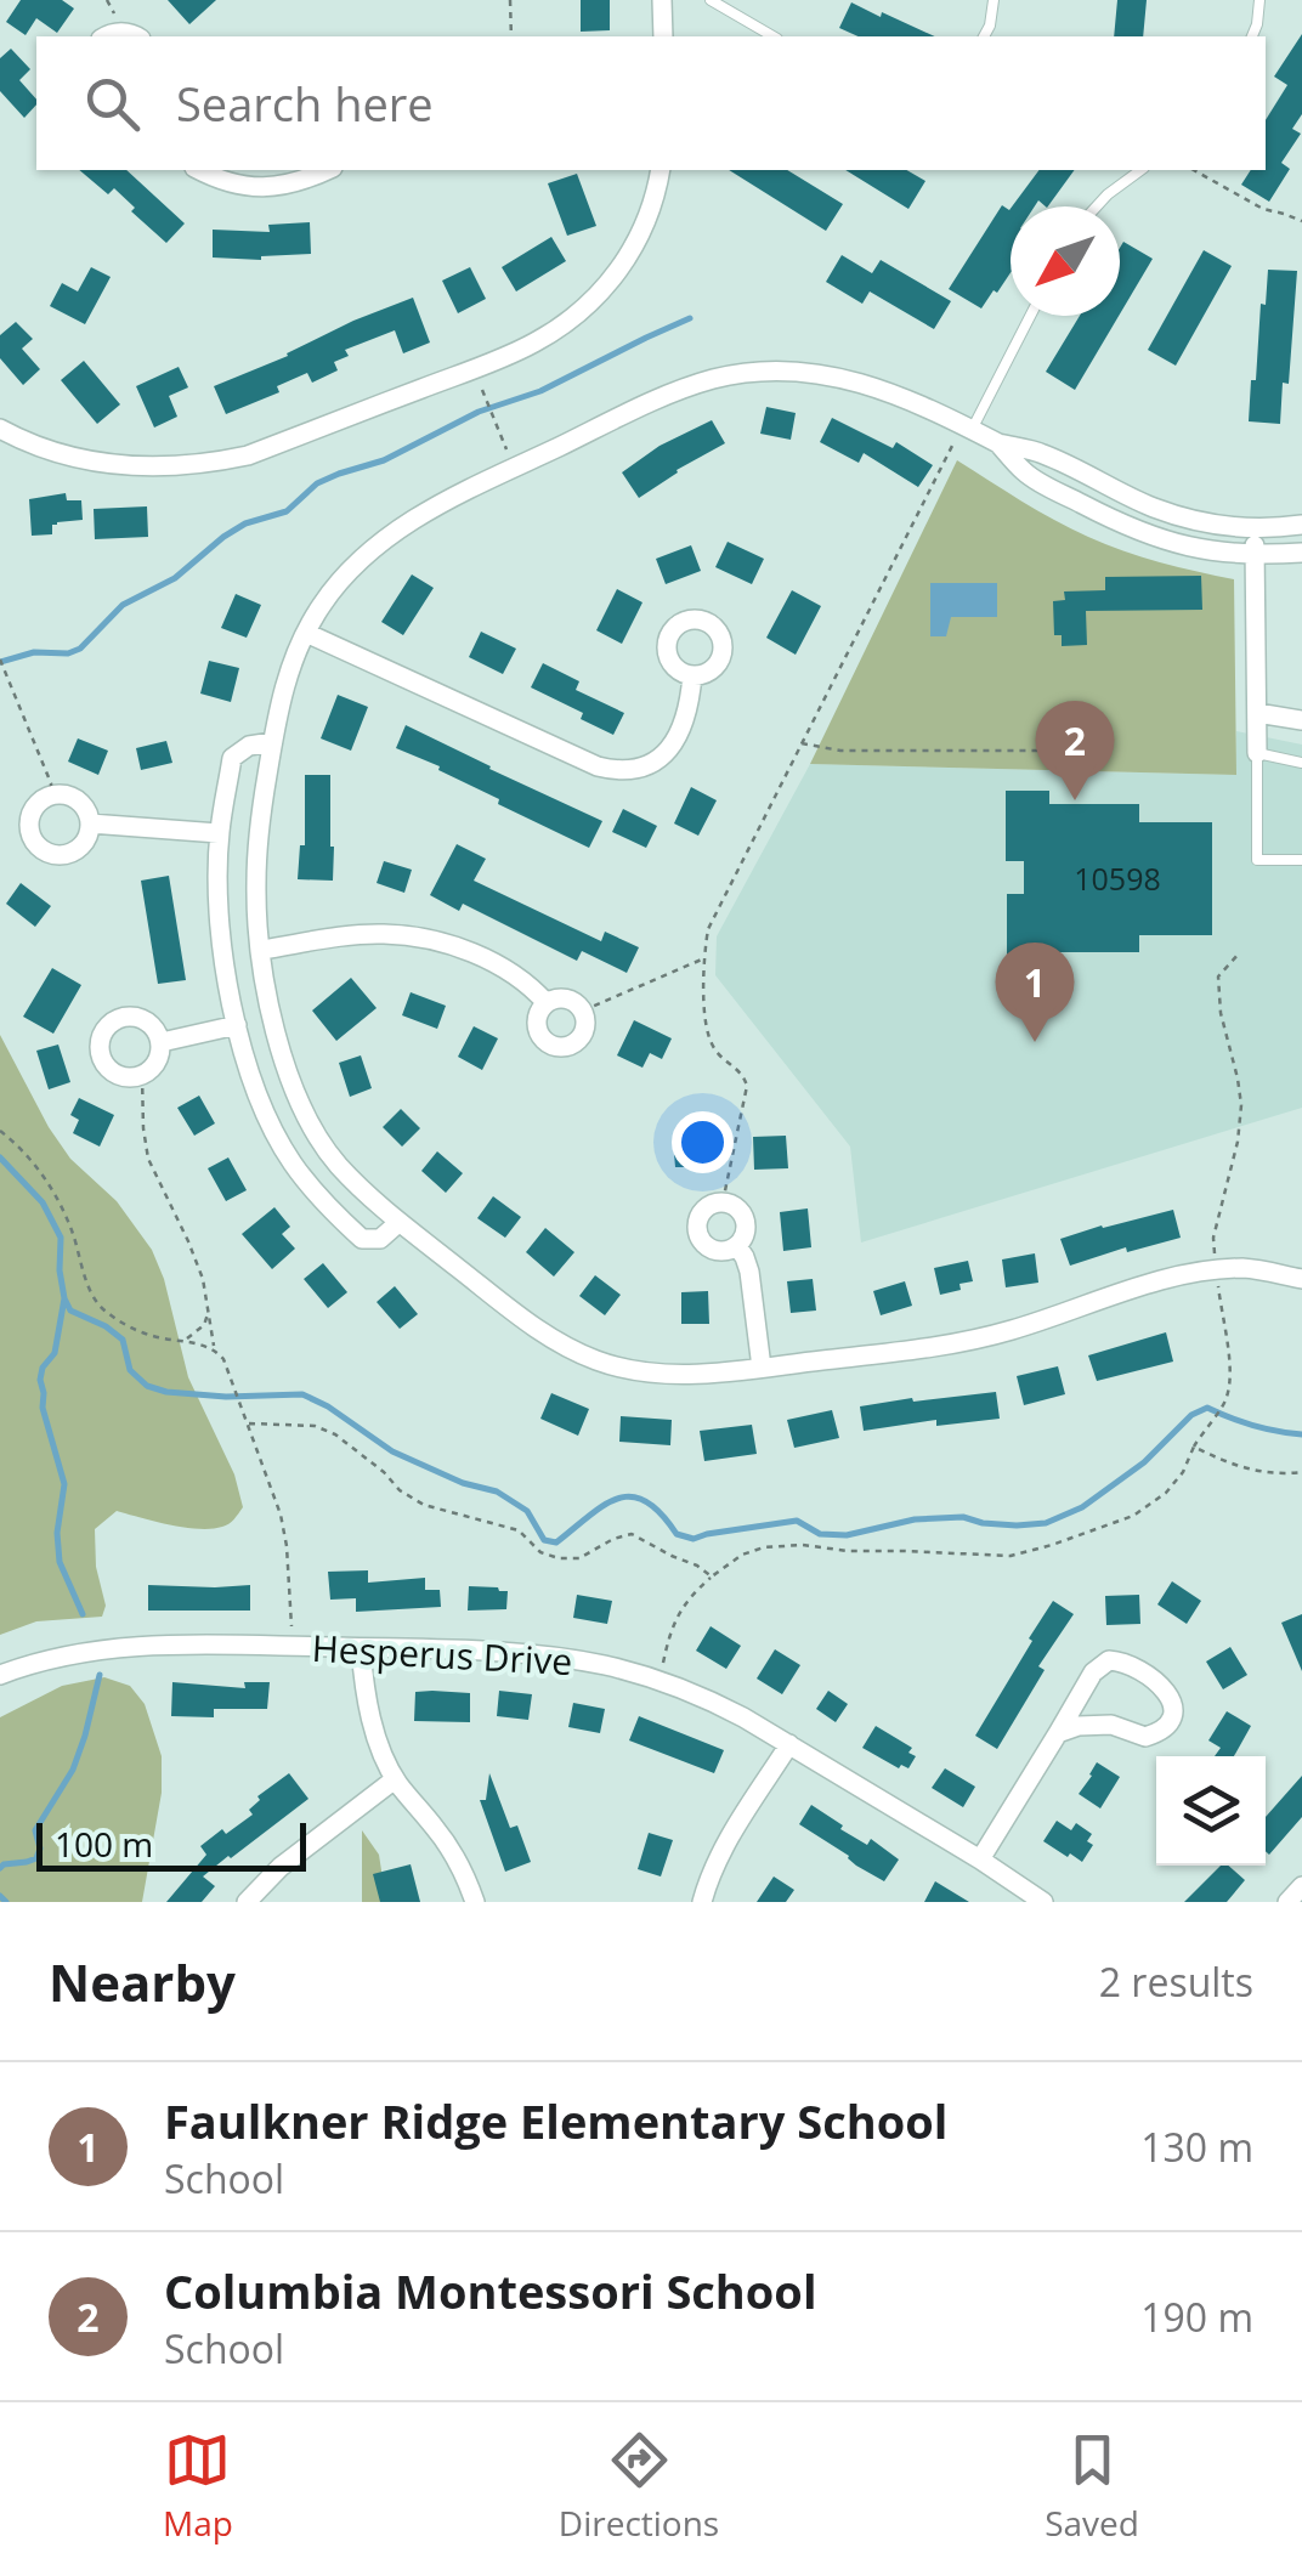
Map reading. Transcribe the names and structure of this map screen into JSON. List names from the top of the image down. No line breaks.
{"streets":{"street":["Hesperus Drive"]},"house_numbers":["10598"],"scale_bar":"100 m","north":"bottom left","page":{"search":"Search here","pins":["2","1"],"scale":"100 m","heading":["Nearby","2 results"],"list":[{"mark":"1","name":"Faulkner Ridge Elementary School","note":"School","value":"130 m"},{"mark":"2","name":"Columbia Montessori School","note":"School","value":"190 m"}],"nav":["Map","Directions","Saved"]}}
